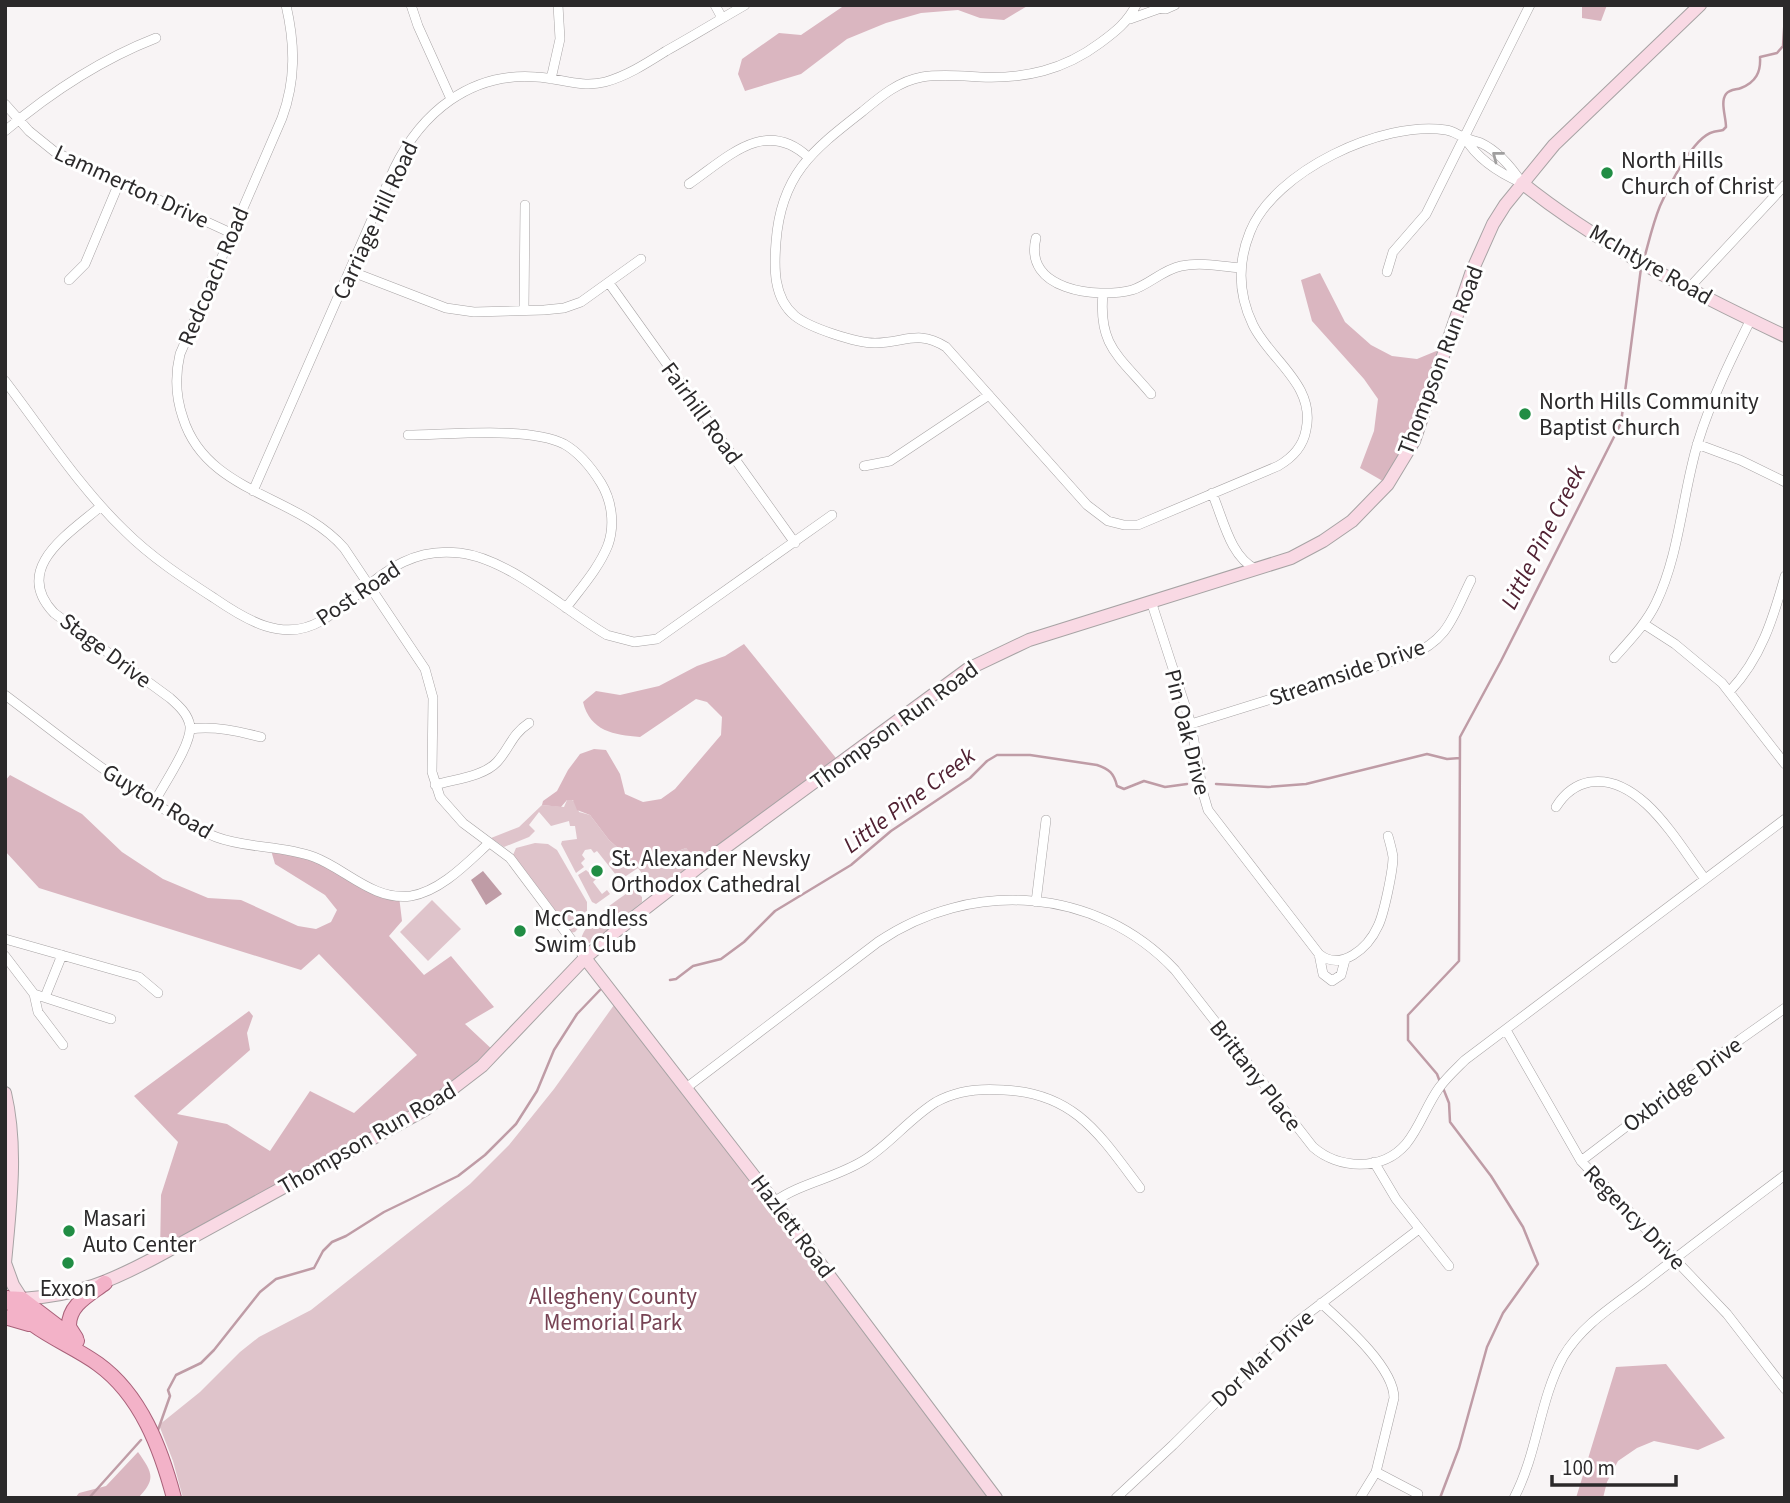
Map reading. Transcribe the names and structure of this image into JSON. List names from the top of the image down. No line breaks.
{"streets":{"street":["Lammerton Drive","Carriage Hill Road","McIntyre Road","Redcoach Road","Thompson Run Road","Fairhill Road","Post Road","Stage Drive","Streamside Drive","Pin Oak Drive","Guyton Road","Brittany Place","Oxbridge Drive","Regency Drive","Hazlett Road","Dor Mar Drive"]},"crossings":[["Lammerton Drive","Redcoach Road"],["Carriage Hill Road","Redcoach Road"],["McIntyre Road","Thompson Run Road"],["Redcoach Road","Post Road"],["Redcoach Road","Guyton Road"],["Thompson Run Road","Pin Oak Drive"],["Thompson Run Road","Hazlett Road"],["Fairhill Road","Post Road"],["Post Road","Stage Drive"],["Streamside Drive","Pin Oak Drive"],["Brittany Place","Regency Drive"],["Brittany Place","Hazlett Road"],["Oxbridge Drive","Regency Drive"]],"water":["Little Pine Creek"],"parks":["Allegheny County Memorial Park"],"places":["North Hills Church of Christ","North Hills Community Baptist Church","St. Alexander Nevsky Orthodox Cathedral","McCandless Swim Club","Masari Auto Center","Exxon"],"scale_bar":"100 m"}
